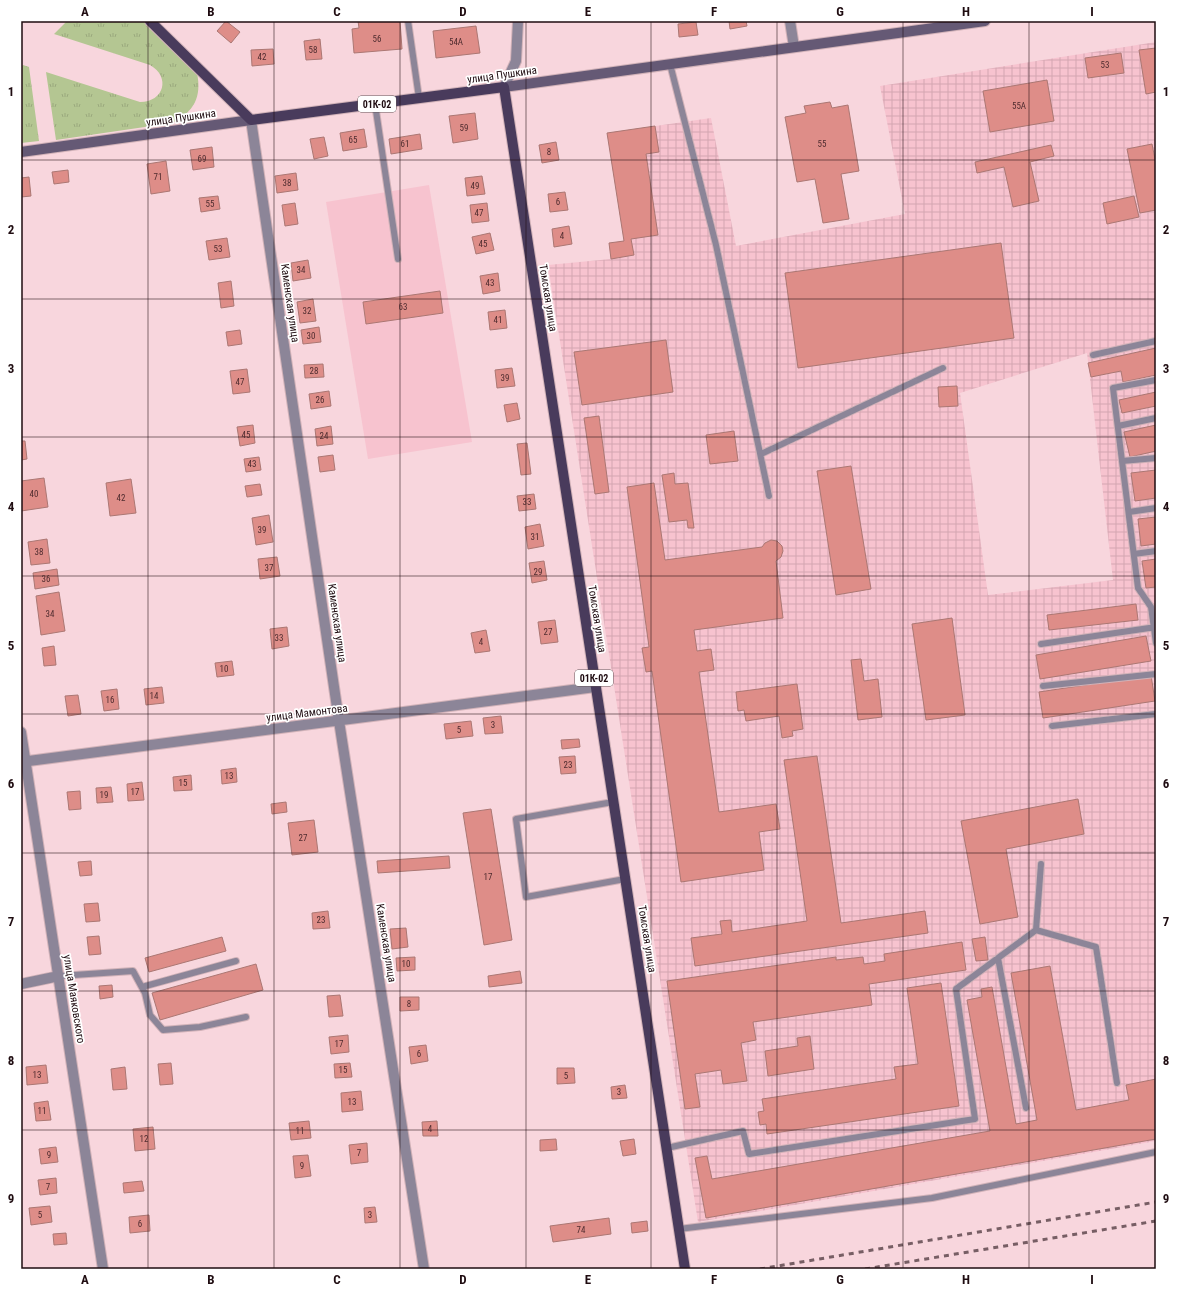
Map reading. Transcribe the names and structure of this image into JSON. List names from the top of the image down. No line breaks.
{"streets":{"main road":["улица Пушкина","01К-02","Томская улица"],"street":["Каменская улица","улица Мамонтова","улица Маяковского"]},"crossings":[["улица Пушкина","Томская улица"],["улица Пушкина","Каменская улица"],["Томская улица","улица Мамонтова"],["Каменская улица","улица Мамонтова"],["улица Мамонтова","улица Маяковского"]],"house_numbers":["56","54А","58","42","53","55А","59","65","61","55","8","69","71","38","49","6","55","47","4","45","53","34","43","63","32","41","30","28","39","47","26","45","24","43","40","42","33","39","31","38","37","29","36","34","27","33","4","10","14","16","3","5","23","13","15","17","19","27","17","23","10","8","17","6","15","13","5","3","13","11","4","11","12","7","9","9","7","5","3","6","74"],"grid":{"columns":["A","B","C","D","E","F","G","H","I"],"rows":["1","2","3","4","5","6","7","8","9"]}}
